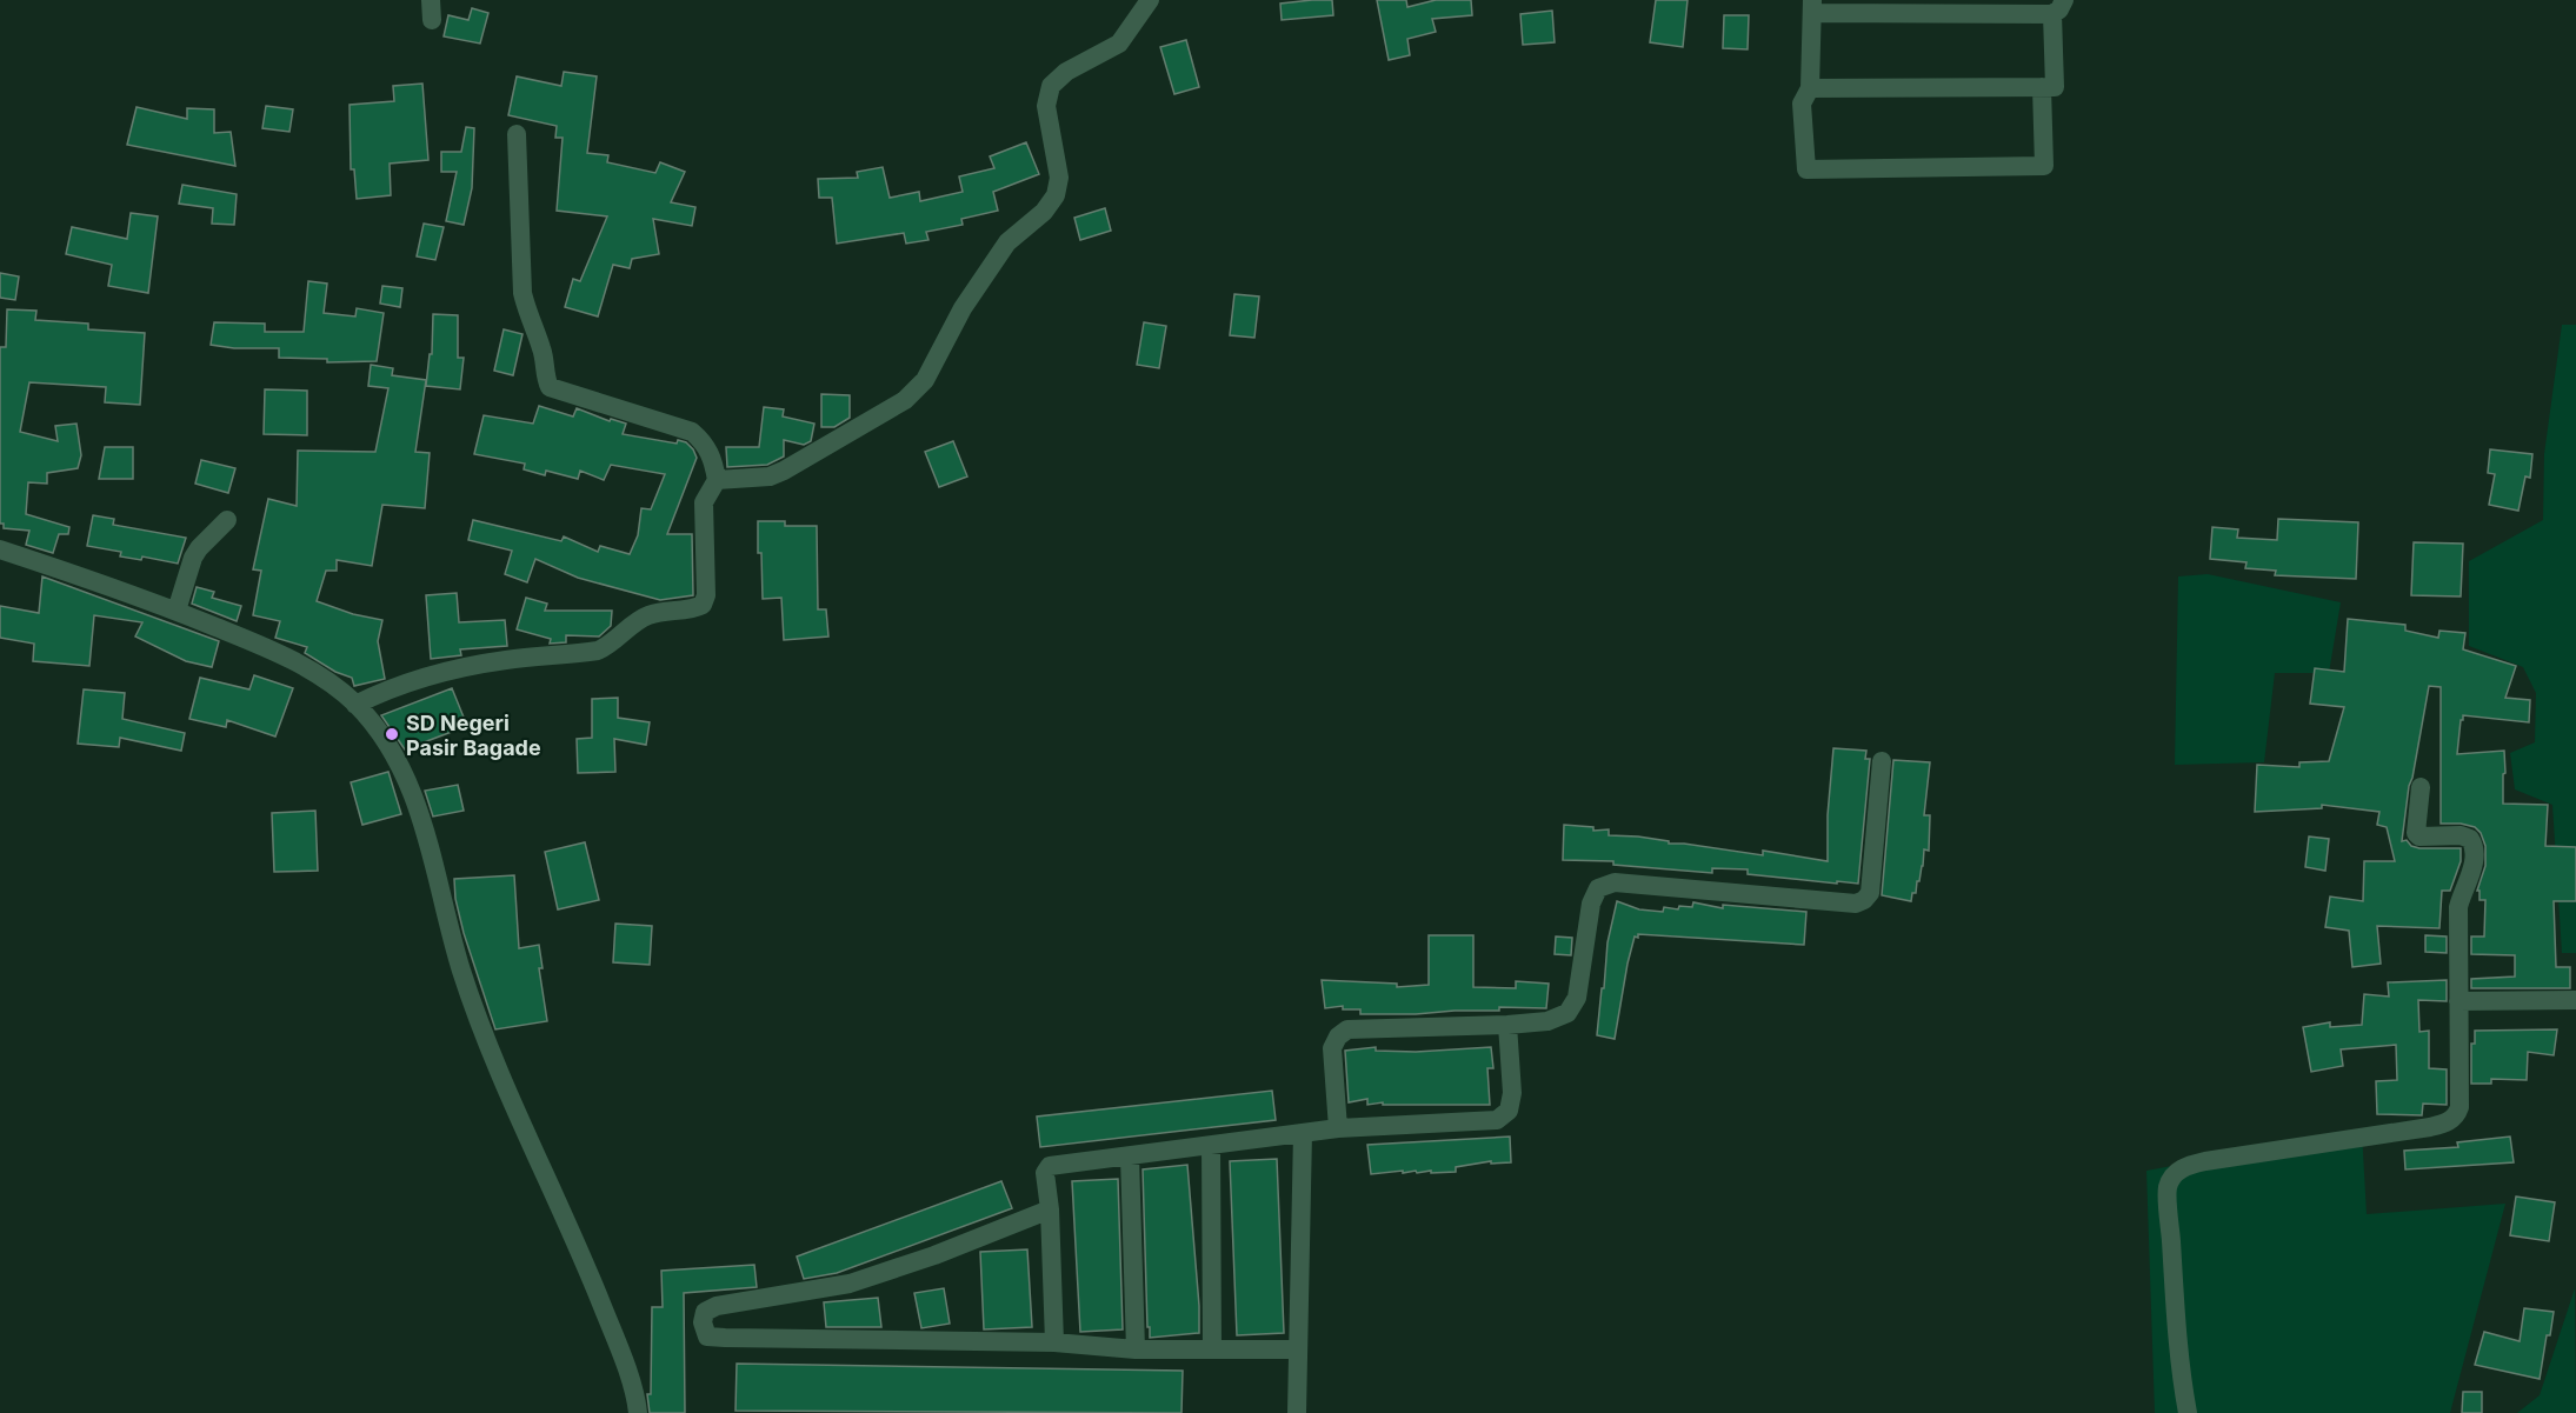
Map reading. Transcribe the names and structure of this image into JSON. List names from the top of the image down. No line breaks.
{"places":["SD Negeri Pasir Bagade"]}
